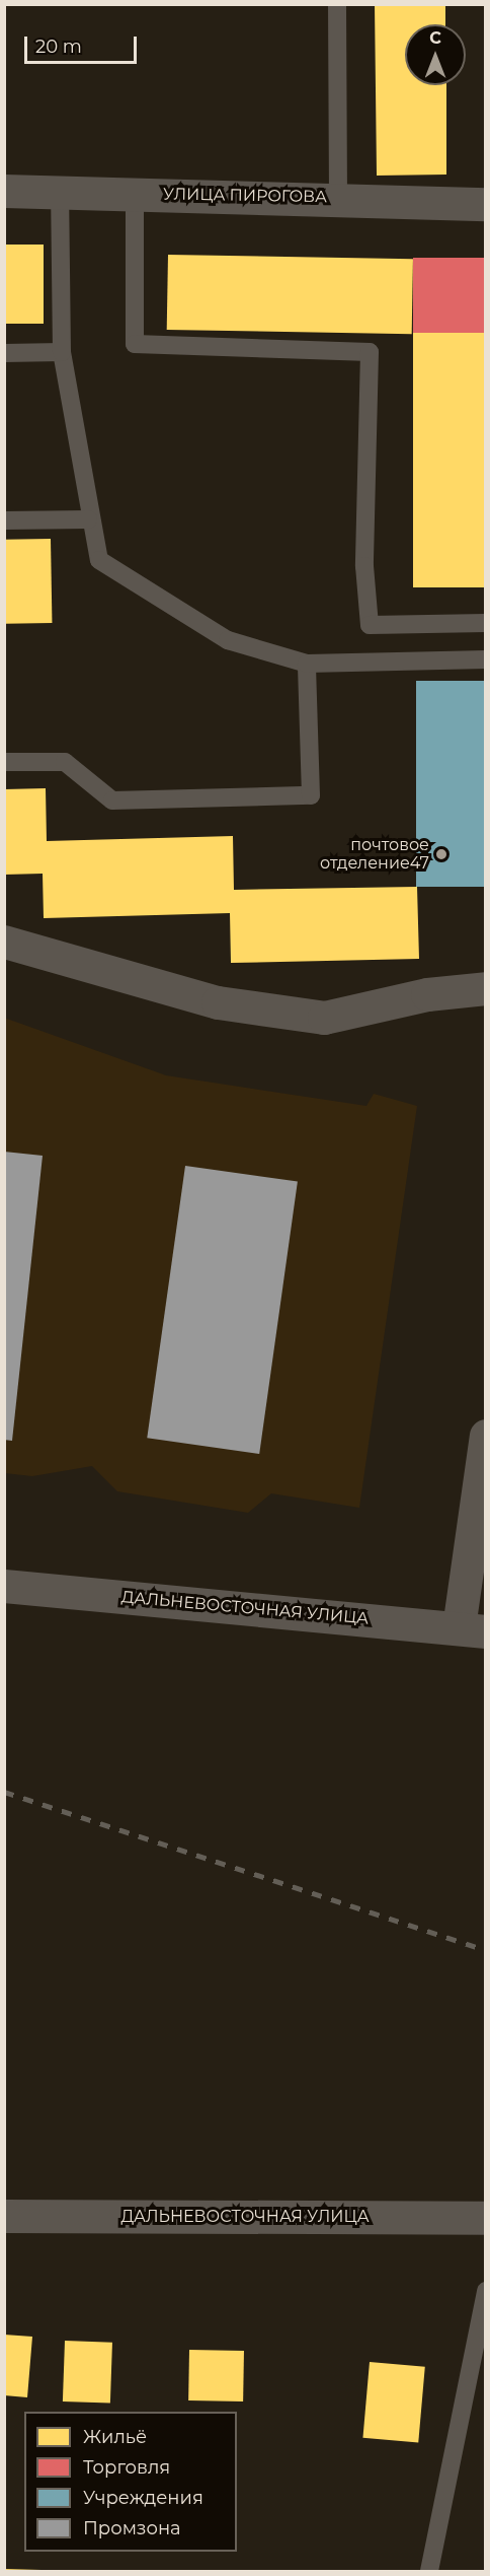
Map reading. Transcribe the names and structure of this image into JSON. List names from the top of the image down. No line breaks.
{"streets":{"street":["УЛИЦА ПИРОГОВА","ДАЛЬНЕВОСТОЧНАЯ УЛИЦА"]},"places":["почтовое отделение47"],"legend":["Жильё","Торговля","Учреждения","Промзона"],"scale_bar":"20 m","north":"top"}
